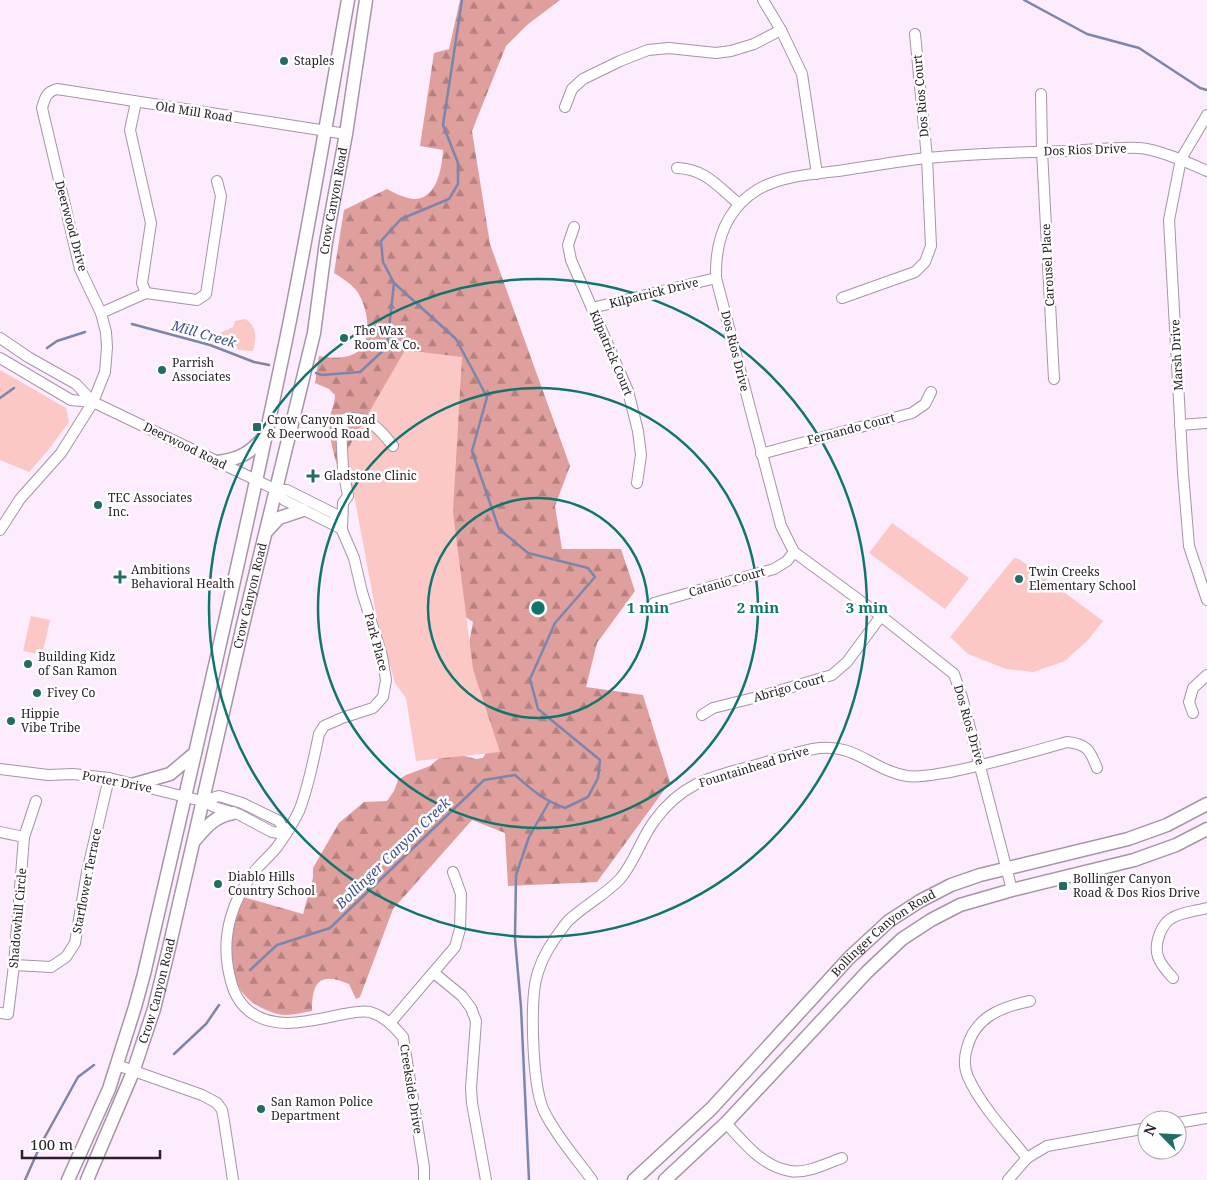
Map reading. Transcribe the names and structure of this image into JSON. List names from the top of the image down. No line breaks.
{"streets":{"main road":["Crow Canyon Road","Bollinger Canyon Road"],"street":["Dos Rios Court","Old Mill Road","Dos Rios Drive","Deerwood Drive","Carousel Place","Kilpatrick Drive","Kilpatrick Court","Marsh Drive","Fernando Court","Deerwood Road","Catanio Court","Park Place","Abrigo Court","Fountainhead Drive","Porter Drive","Starflower Terrace","Shadowhill Circle","Creekside Drive"]},"crossings":[["Dos Rios Court","Dos Rios Drive"],["Old Mill Road","Crow Canyon Road"],["Old Mill Road","Deerwood Drive"],["Dos Rios Drive","Carousel Place"],["Dos Rios Drive","Kilpatrick Drive"],["Dos Rios Drive","Marsh Drive"],["Dos Rios Drive","Fernando Court"],["Dos Rios Drive","Catanio Court"],["Dos Rios Drive","Abrigo Court"],["Dos Rios Drive","Fountainhead Drive"],["Dos Rios Drive","Bollinger Canyon Road"],["Crow Canyon Road","Deerwood Road"],["Crow Canyon Road","Park Place"],["Crow Canyon Road","Porter Drive"],["Deerwood Drive","Deerwood Road"],["Kilpatrick Drive","Kilpatrick Court"],["Deerwood Road","Park Place"],["Park Place","Creekside Drive"],["Porter Drive","Starflower Terrace"],["Starflower Terrace","Shadowhill Circle"]],"water":["Mill Creek","Bollinger Canyon Creek"],"places":{"other":["Staples","The Wax Room & Co.","Parrish Associates","TEC Associates Inc.","Twin Creeks Elementary School","Building Kidz of San Ramon","Fivey Co","Hippie Vibe Tribe","Diablo Hills Country School","San Ramon Police Department"],"transit":["Crow Canyon Road & Deerwood Road","Bollinger Canyon Road & Dos Rios Drive"],"health":["Gladstone Clinic","Ambitions Behavioral Health"]},"scale_bar":"100 m","north":"top left","rings":["1 min","2 min","3 min"]}
